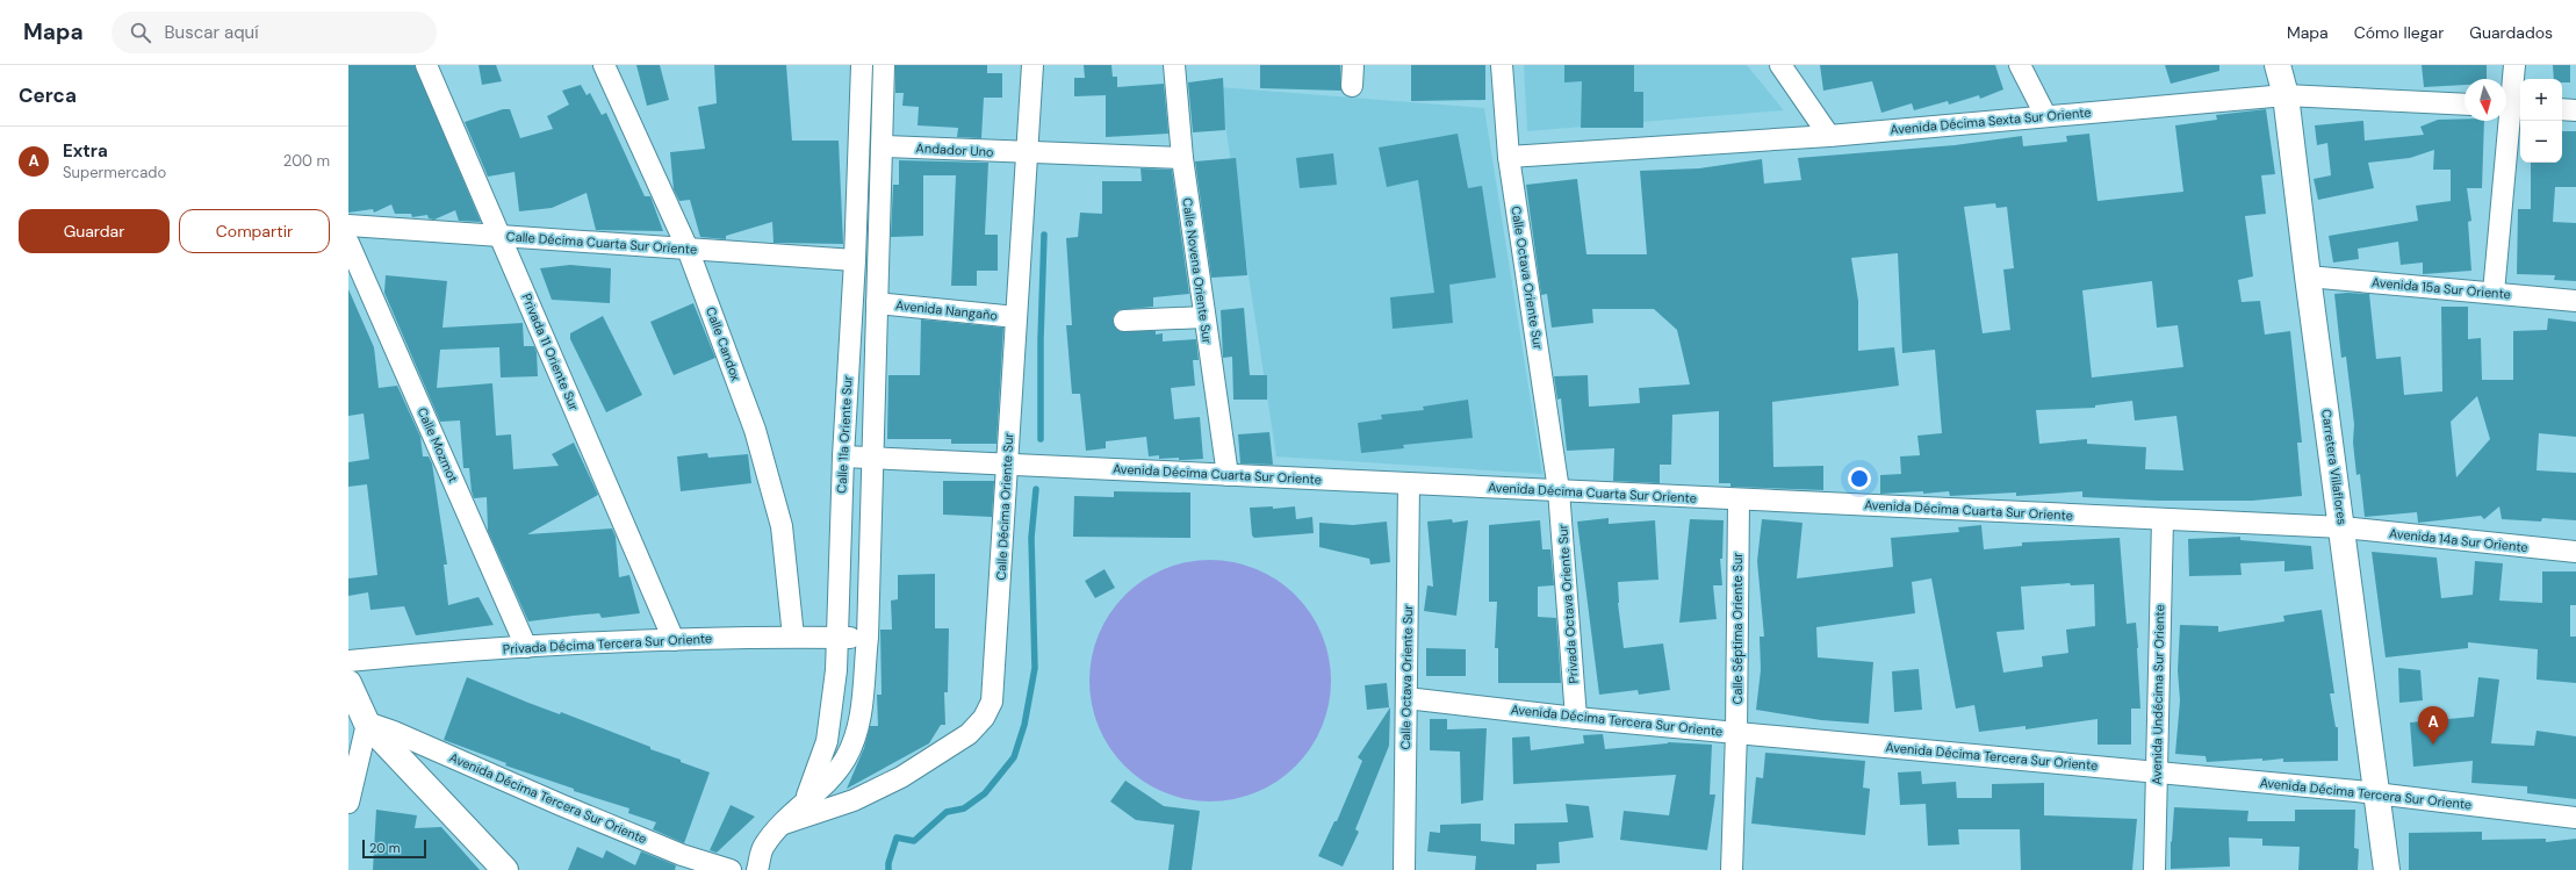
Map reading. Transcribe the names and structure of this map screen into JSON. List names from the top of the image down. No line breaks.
{"streets":{"main road":["Carretera Villaflores"],"street":["Avenida Décima Sexta Sur Oriente","Andador Uno","Calle Décima Cuarta Sur Oriente","Calle Novena Oriente Sur","Calle Octava Oriente Sur","Avenida 15a Sur Oriente","Avenida Nangaño","Calle Candox","Privada 11 Oriente Sur","Calle 11a Oriente Sur","Calle Mozmot","Avenida Décima Cuarta Sur Oriente","Calle Décima Oriente Sur","Avenida 14a Sur Oriente","Privada Octava Oriente Sur","Calle Séptima Oriente Sur","Privada Décima Tercera Sur Oriente","Avenida Undécima Sur Oriente","Avenida Décima Tercera Sur Oriente"]},"crossings":[["Avenida Décima Sexta Sur Oriente","Calle Octava Oriente Sur"],["Avenida Décima Sexta Sur Oriente","Carretera Villaflores"],["Andador Uno","Calle 11a Oriente Sur"],["Andador Uno","Calle Décima Oriente Sur"],["Calle Décima Cuarta Sur Oriente","Calle Candox"],["Calle Décima Cuarta Sur Oriente","Privada 11 Oriente Sur"],["Calle Décima Cuarta Sur Oriente","Calle 11a Oriente Sur"],["Calle Novena Oriente Sur","Avenida Décima Cuarta Sur Oriente"],["Calle Octava Oriente Sur","Avenida Décima Cuarta Sur Oriente"],["Calle Octava Oriente Sur","Privada Octava Oriente Sur"],["Calle Octava Oriente Sur","Avenida Décima Tercera Sur Oriente"],["Avenida 15a Sur Oriente","Carretera Villaflores"],["Avenida Nangaño","Calle 11a Oriente Sur"],["Avenida Nangaño","Calle Décima Oriente Sur"],["Calle Candox","Privada Décima Tercera Sur Oriente"],["Privada 11 Oriente Sur","Privada Décima Tercera Sur Oriente"],["Calle 11a Oriente Sur","Avenida Décima Cuarta Sur Oriente"],["Calle 11a Oriente Sur","Calle Décima Oriente Sur"],["Calle 11a Oriente Sur","Privada Décima Tercera Sur Oriente"],["Calle Mozmot","Privada Décima Tercera Sur Oriente"],["Carretera Villaflores","Avenida Décima Cuarta Sur Oriente"],["Carretera Villaflores","Avenida 14a Sur Oriente"],["Carretera Villaflores","Avenida Décima Tercera Sur Oriente"],["Avenida Décima Cuarta Sur Oriente","Calle Décima Oriente Sur"],["Avenida Décima Cuarta Sur Oriente","Avenida 14a Sur Oriente"],["Avenida Décima Cuarta Sur Oriente","Privada Octava Oriente Sur"],["Avenida Décima Cuarta Sur Oriente","Calle Séptima Oriente Sur"],["Avenida Décima Cuarta Sur Oriente","Avenida Undécima Sur Oriente"],["Privada Octava Oriente Sur","Avenida Décima Tercera Sur Oriente"],["Calle Séptima Oriente Sur","Avenida Décima Tercera Sur Oriente"],["Avenida Undécima Sur Oriente","Avenida Décima Tercera Sur Oriente"]],"scale_bar":"20 m","north":"bottom","page":{"header":"Mapa","search":"Buscar aquí","nav":["Mapa","Cómo llegar","Guardados"],"heading":"Cerca","map_buttons":["+","−"],"list":[{"mark":"A","name":"Extra","note":"Supermercado","value":"200 m"}],"buttons":["Guardar","Compartir"],"pins":"A","scale":"20 m"}}
